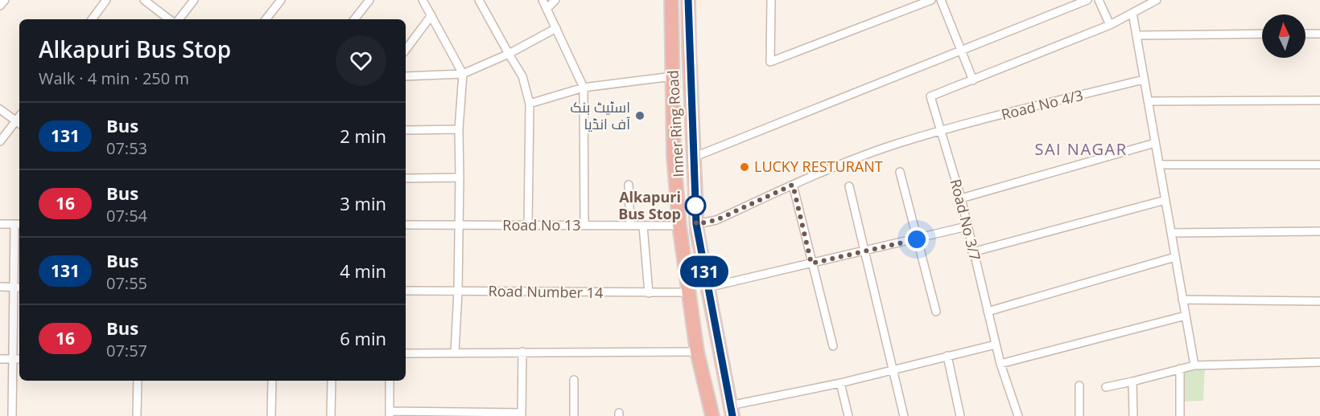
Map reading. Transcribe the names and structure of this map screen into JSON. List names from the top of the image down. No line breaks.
{"streets":{"highway":["Inner Ring Road"],"street":["Road No 4/3","Road No 3/7","Road No 13","Road Number 14"]},"crossings":[["Road No 4/3","Inner Ring Road"],["Road No 4/3","Road No 3/7"],["Inner Ring Road","Road No 13"],["Inner Ring Road","Road Number 14"]],"districts":["SAI NAGAR"],"places":["اسٹیٹ بنک آف انڈیا","LUCKY RESTURANT","Alkapuri Bus Stop"],"lines":["bus line 131"],"north":"top","page":{"on_map":"131","heading":["Alkapuri Bus Stop","Walk · 4 min · 250 m"],"list":[{"mark":"131","name":"Bus","note":"07:53","value":"2 min"},{"mark":"16","name":"Bus","note":"07:54","value":"3 min"},{"mark":"131","name":"Bus","note":"07:55","value":"4 min"},{"mark":"16","name":"Bus","note":"07:57","value":"6 min"}]}}
